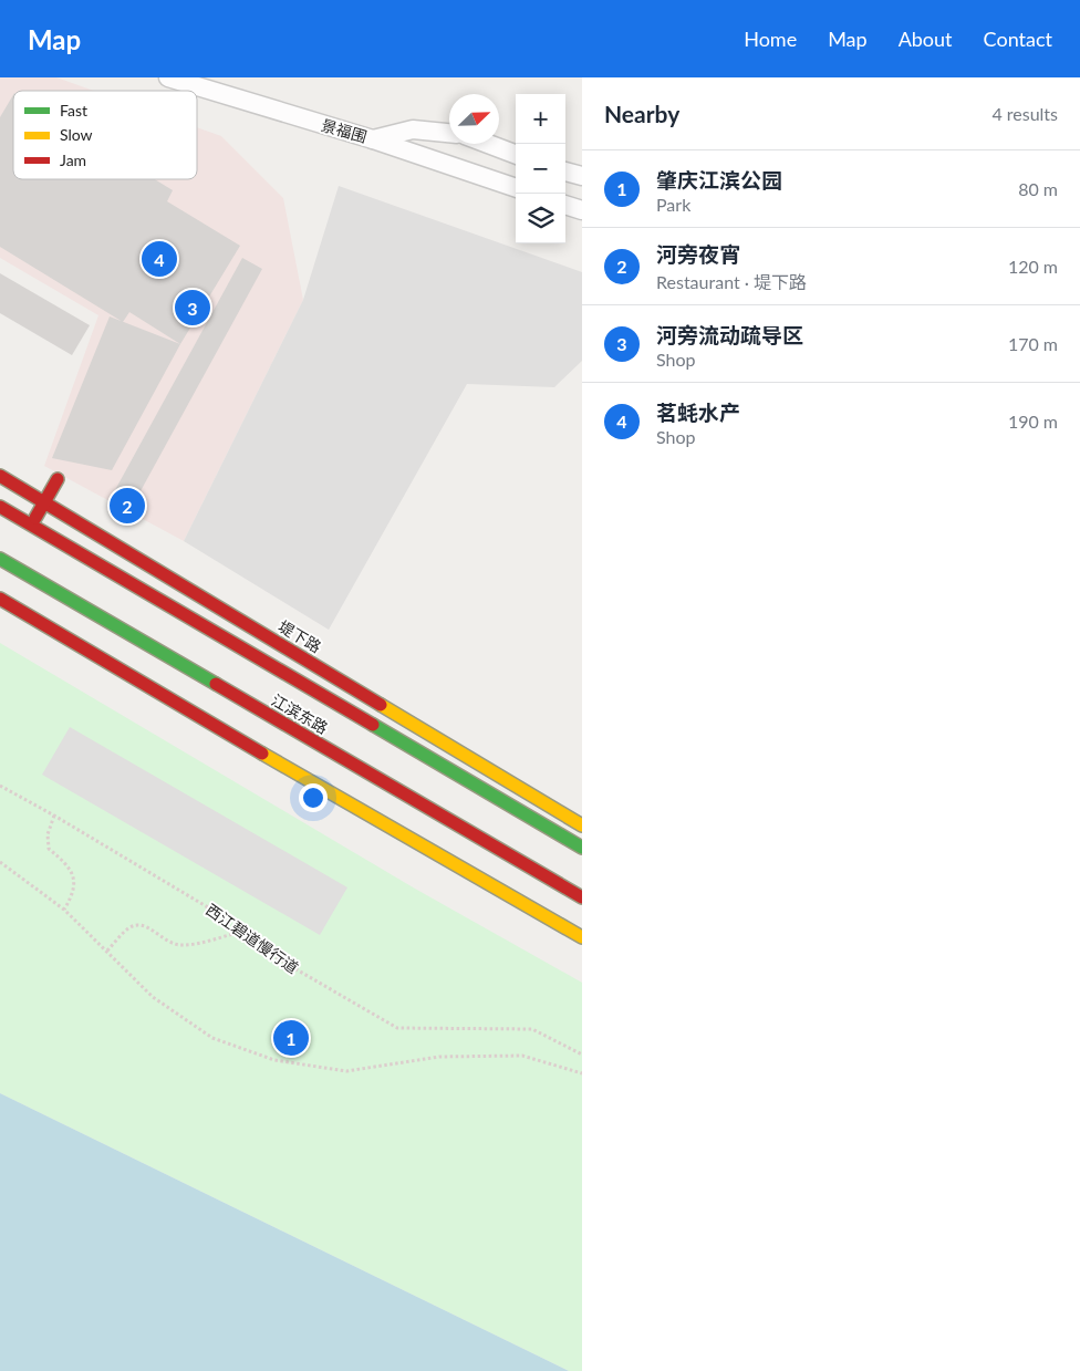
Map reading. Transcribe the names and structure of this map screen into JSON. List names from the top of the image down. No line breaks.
{"streets":{"street":["景福围","堤下路","江滨东路"],"path":["西江碧道慢行道"]},"legend":["Fast","Slow","Jam"],"north":"top right","page":{"header":"Map","nav":["Home","Map","About","Contact"],"heading":["Nearby","4 results"],"map_buttons":["+","−"],"list":[{"mark":"1","name":"肇庆江滨公园","note":"Park","value":"80 m"},{"mark":"2","name":"河旁夜宵","note":"Restaurant · 堤下路","value":"120 m"},{"mark":"3","name":"河旁流动疏导区","note":"Shop","value":"170 m"},{"mark":"4","name":"茗蚝水产","note":"Shop","value":"190 m"}],"pins":["4","3","2","1"]}}
